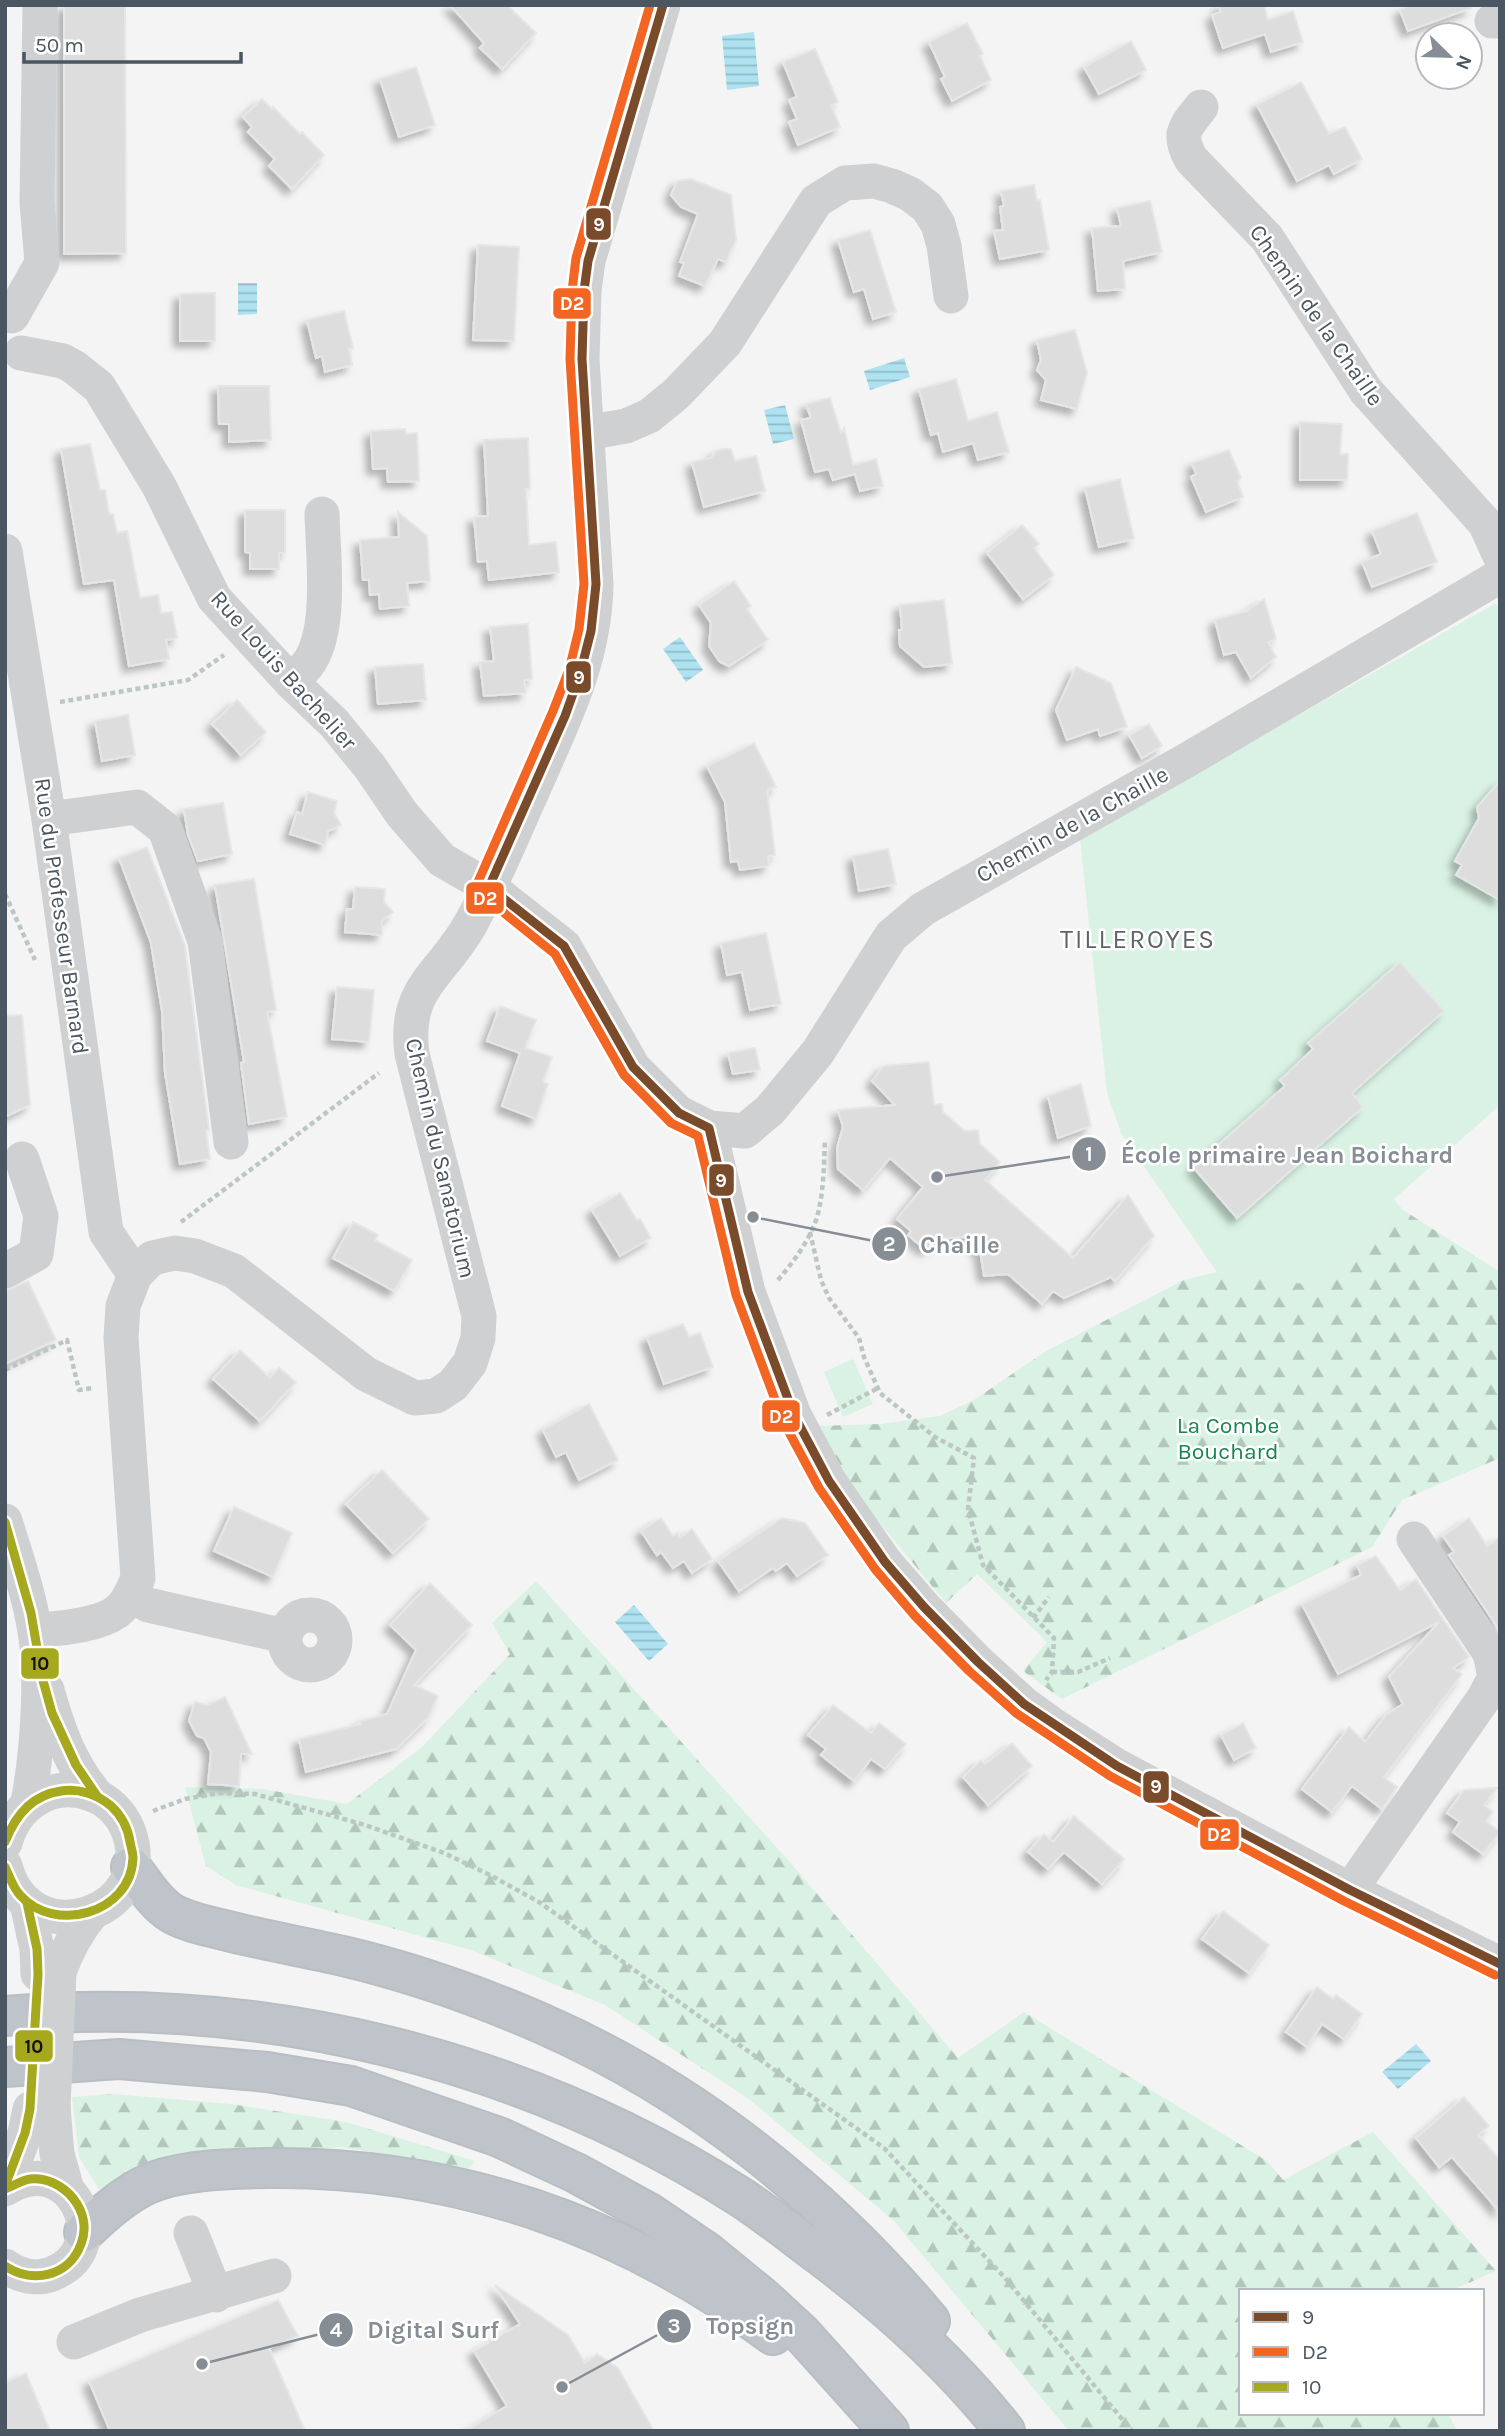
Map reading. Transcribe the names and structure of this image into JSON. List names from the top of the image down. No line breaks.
{"streets":{"street":["Chemin de la Chaille","Rue Louis Bachelier","Rue du Professeur Barnard","Chemin du Sanatorium"]},"crossings":[["Chemin de la Chaille","Rue Louis Bachelier"],["Rue Louis Bachelier","Chemin du Sanatorium"],["Rue du Professeur Barnard","Chemin du Sanatorium"]],"districts":["TILLEROYES"],"parks":["La Combe Bouchard"],"places":["École primaire Jean Boichard","Chaille","Digital Surf","Topsign"],"lines":["transit line 9","transit line D2","transit line 10"],"legend":["9","D2","10"],"scale_bar":"50 m","north":"bottom right"}
